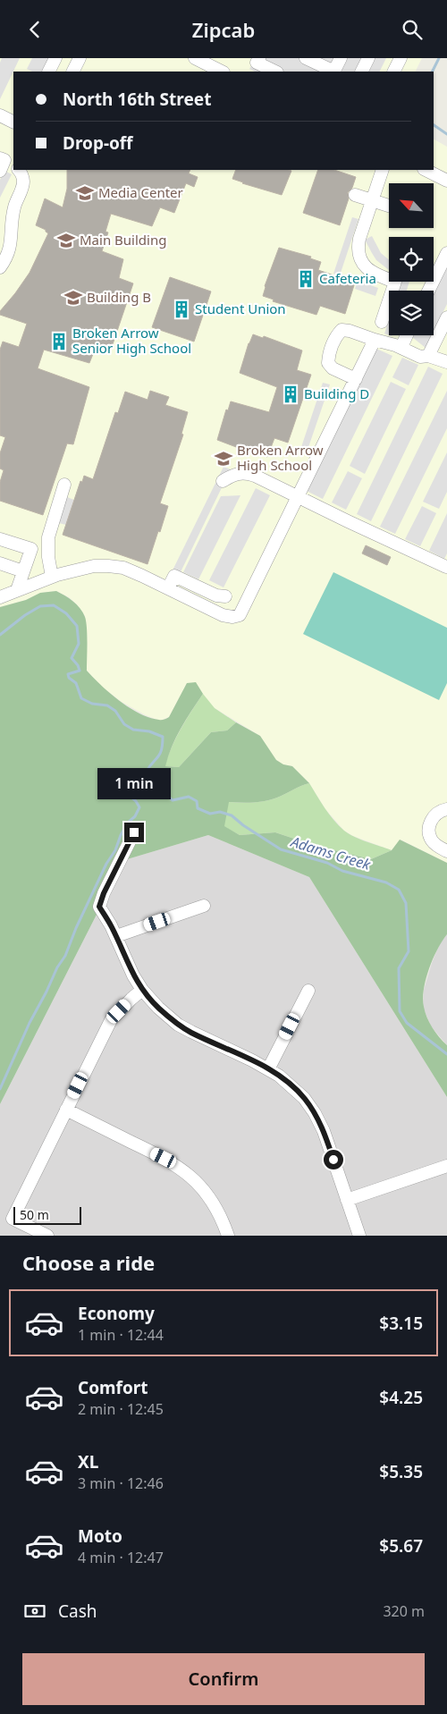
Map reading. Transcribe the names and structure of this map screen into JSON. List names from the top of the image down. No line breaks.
{"water":["Adams Creek"],"places":{"school or university":["Media Center","Main Building","Building B","Broken Arrow High School"],"building":["Cafeteria","Student Union","Broken Arrow Senior High School","Building D"]},"scale_bar":"50 m","north":"top left","page":{"header":"Zipcab","banner":["North 16th Street","Drop-off"],"bubble":"1 min","scale":"50 m","heading":"Choose a ride","list":[{"name":"Economy","note":"1 min · 12:44","value":"$3.15"},{"name":"Comfort","note":"2 min · 12:45","value":"$4.25"},{"name":"XL","note":"3 min · 12:46","value":"$5.35"},{"name":"Moto","note":"4 min · 12:47","value":"$5.67"}],"pay":["Cash","320 m"],"buttons":"Confirm"}}
